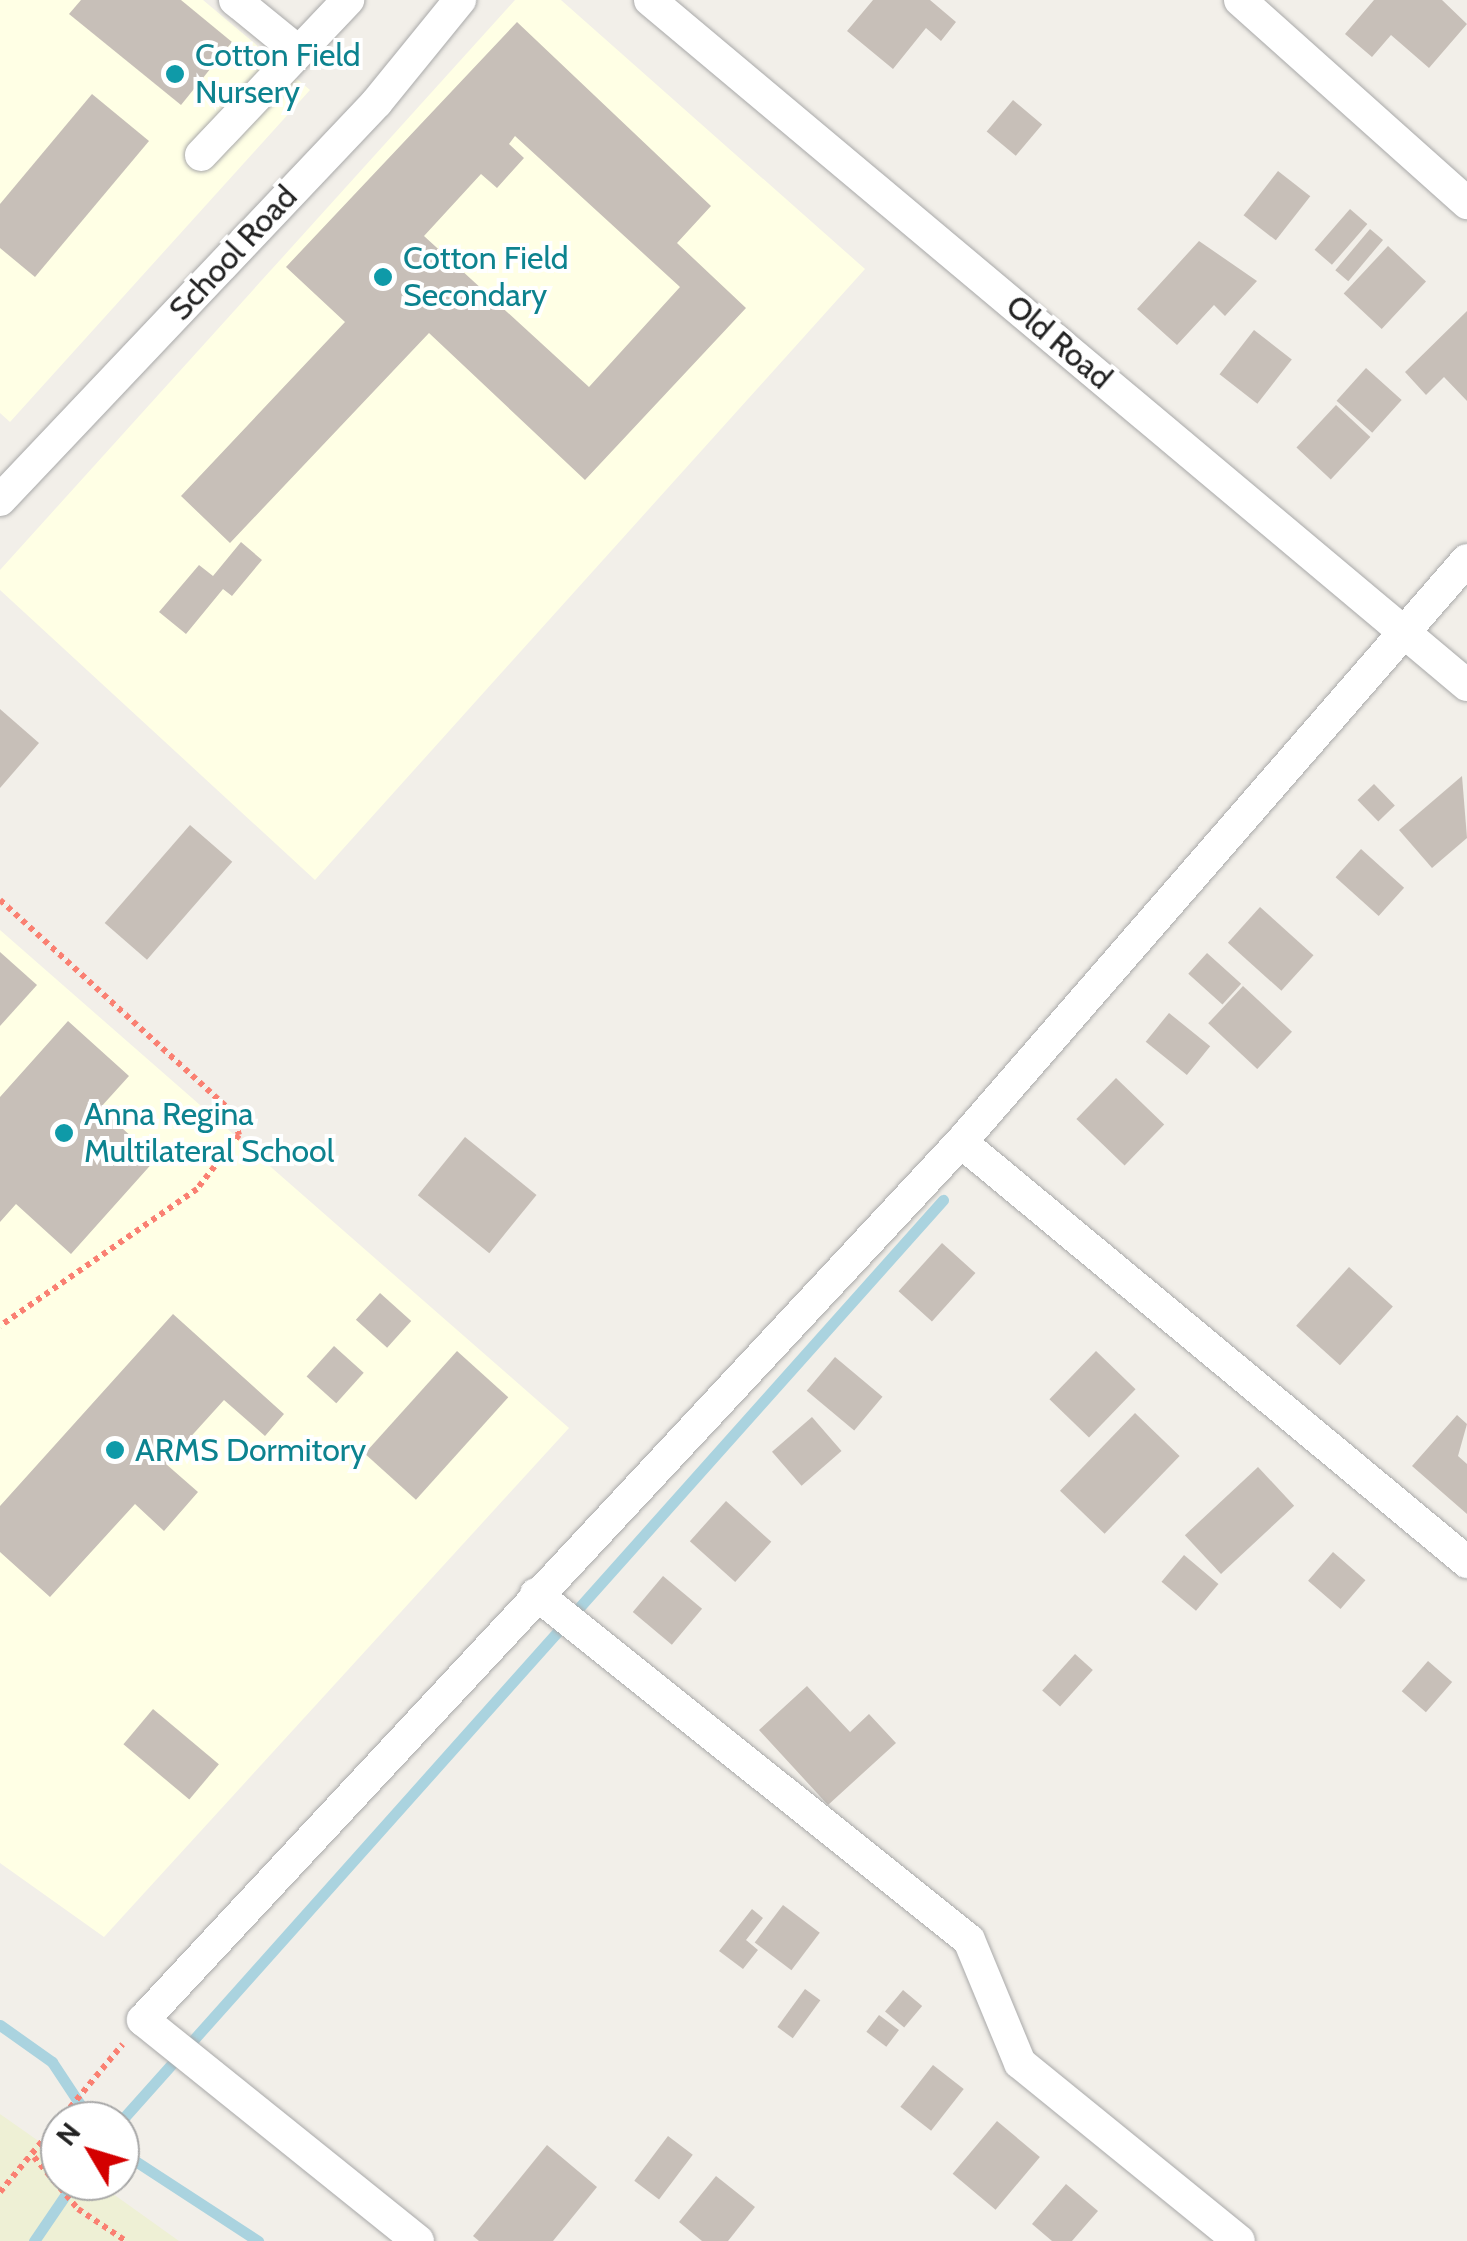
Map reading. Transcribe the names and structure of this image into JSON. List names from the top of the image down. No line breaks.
{"streets":{"street":["School Road","Old Road"]},"places":["Cotton Field Nursery","Cotton Field Secondary","Anna Regina Multilateral School","ARMS Dormitory"],"north":"top left"}
